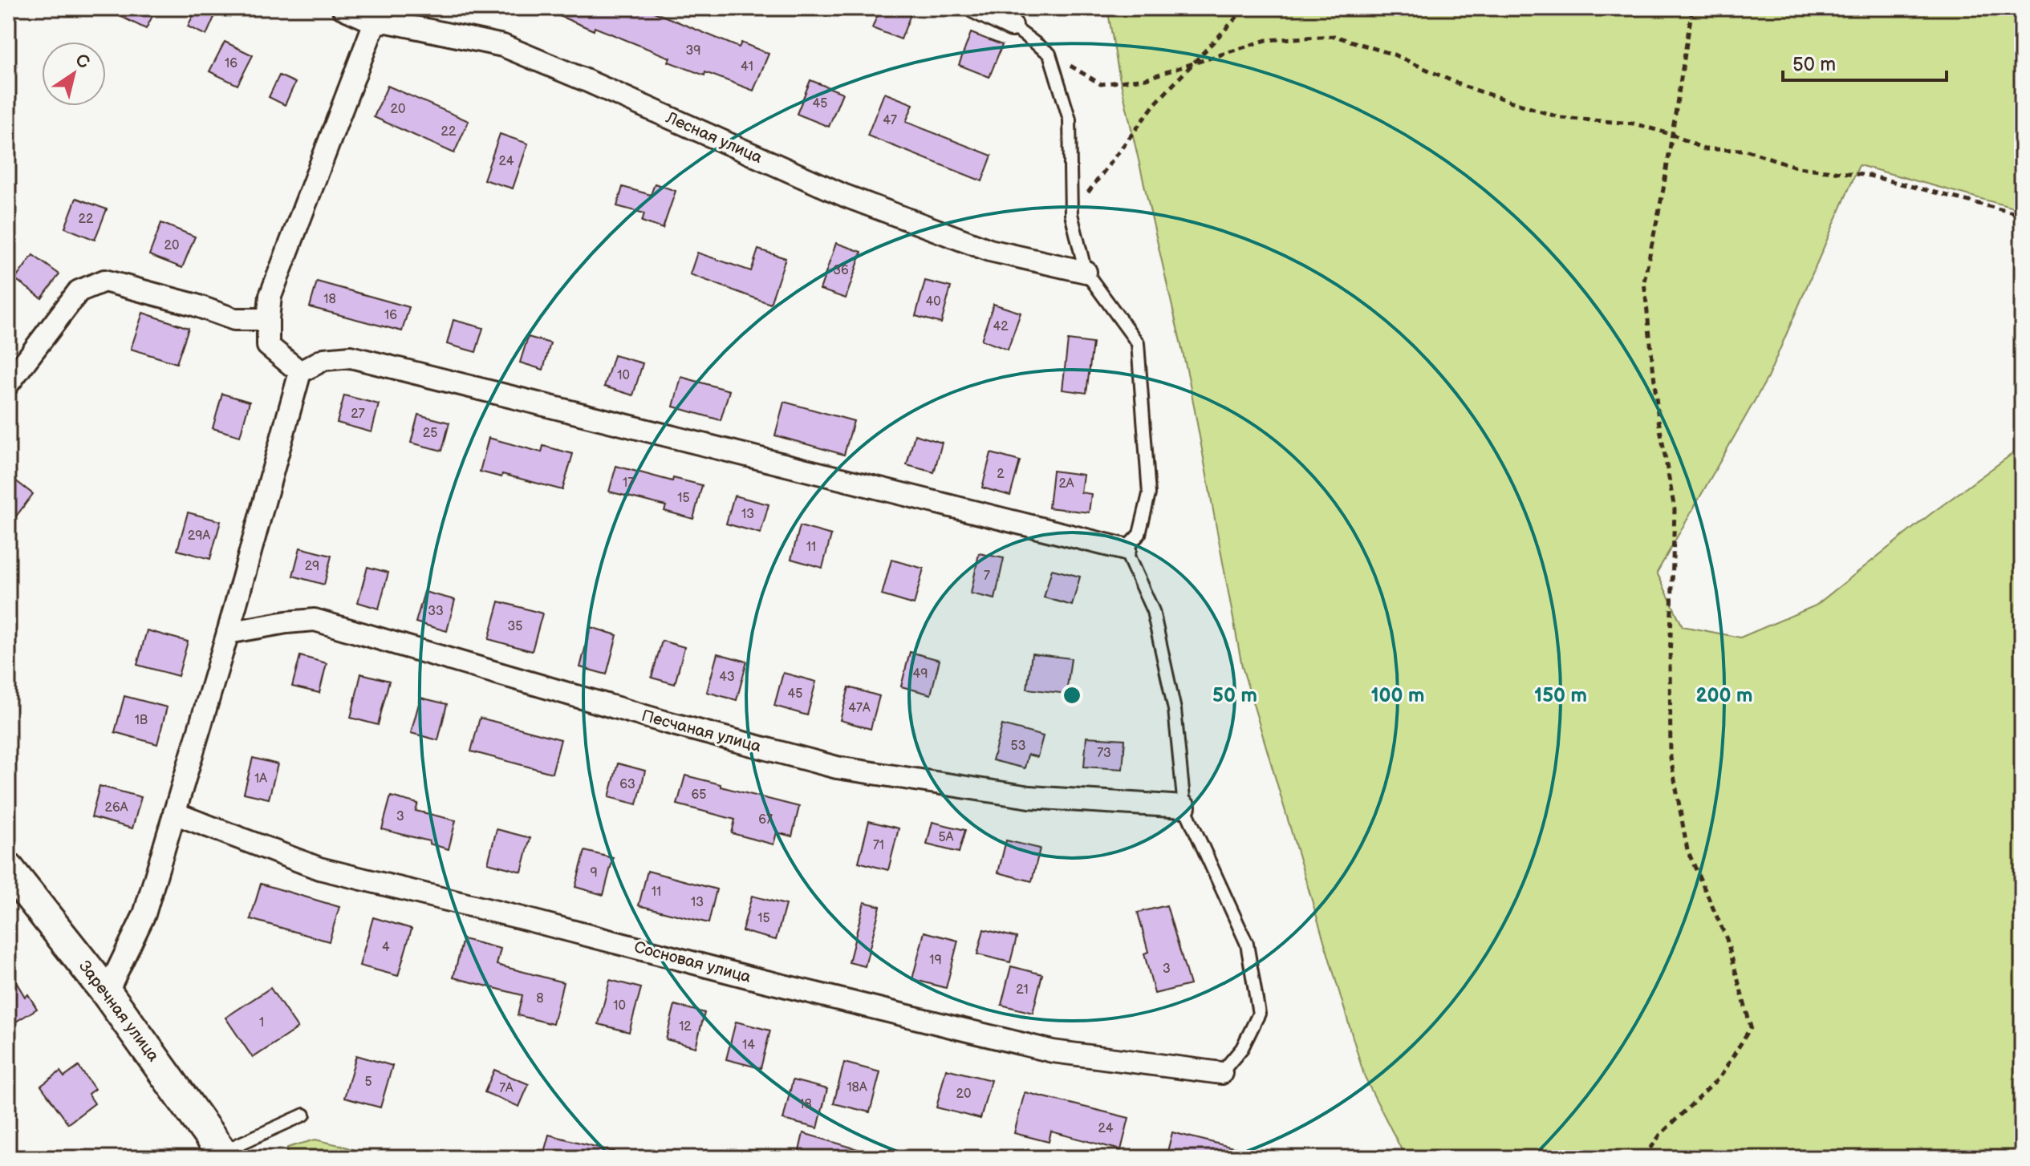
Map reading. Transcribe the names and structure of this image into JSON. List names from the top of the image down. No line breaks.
{"streets":{"main road":["Заречная улица"],"street":["Лесная улица","Песчаная улица","Сосновая улица"]},"house_numbers":["39","16","41","45","20","47","22","24","22","20","36","18","40","16","42","10","27","25","2","17","2А","15","13","29А","11","29","7","33","35","49","43","45","47А","1В","53","73","1А","63","65","26А","3","67","5А","71","9","11","13","15","4","19","3","21","8","10","1","12","14","5","18А","7А","20","18","24"],"scale_bar":"50 m","north":"top right","rings":["50 m","100 m","150 m","200 m"]}
